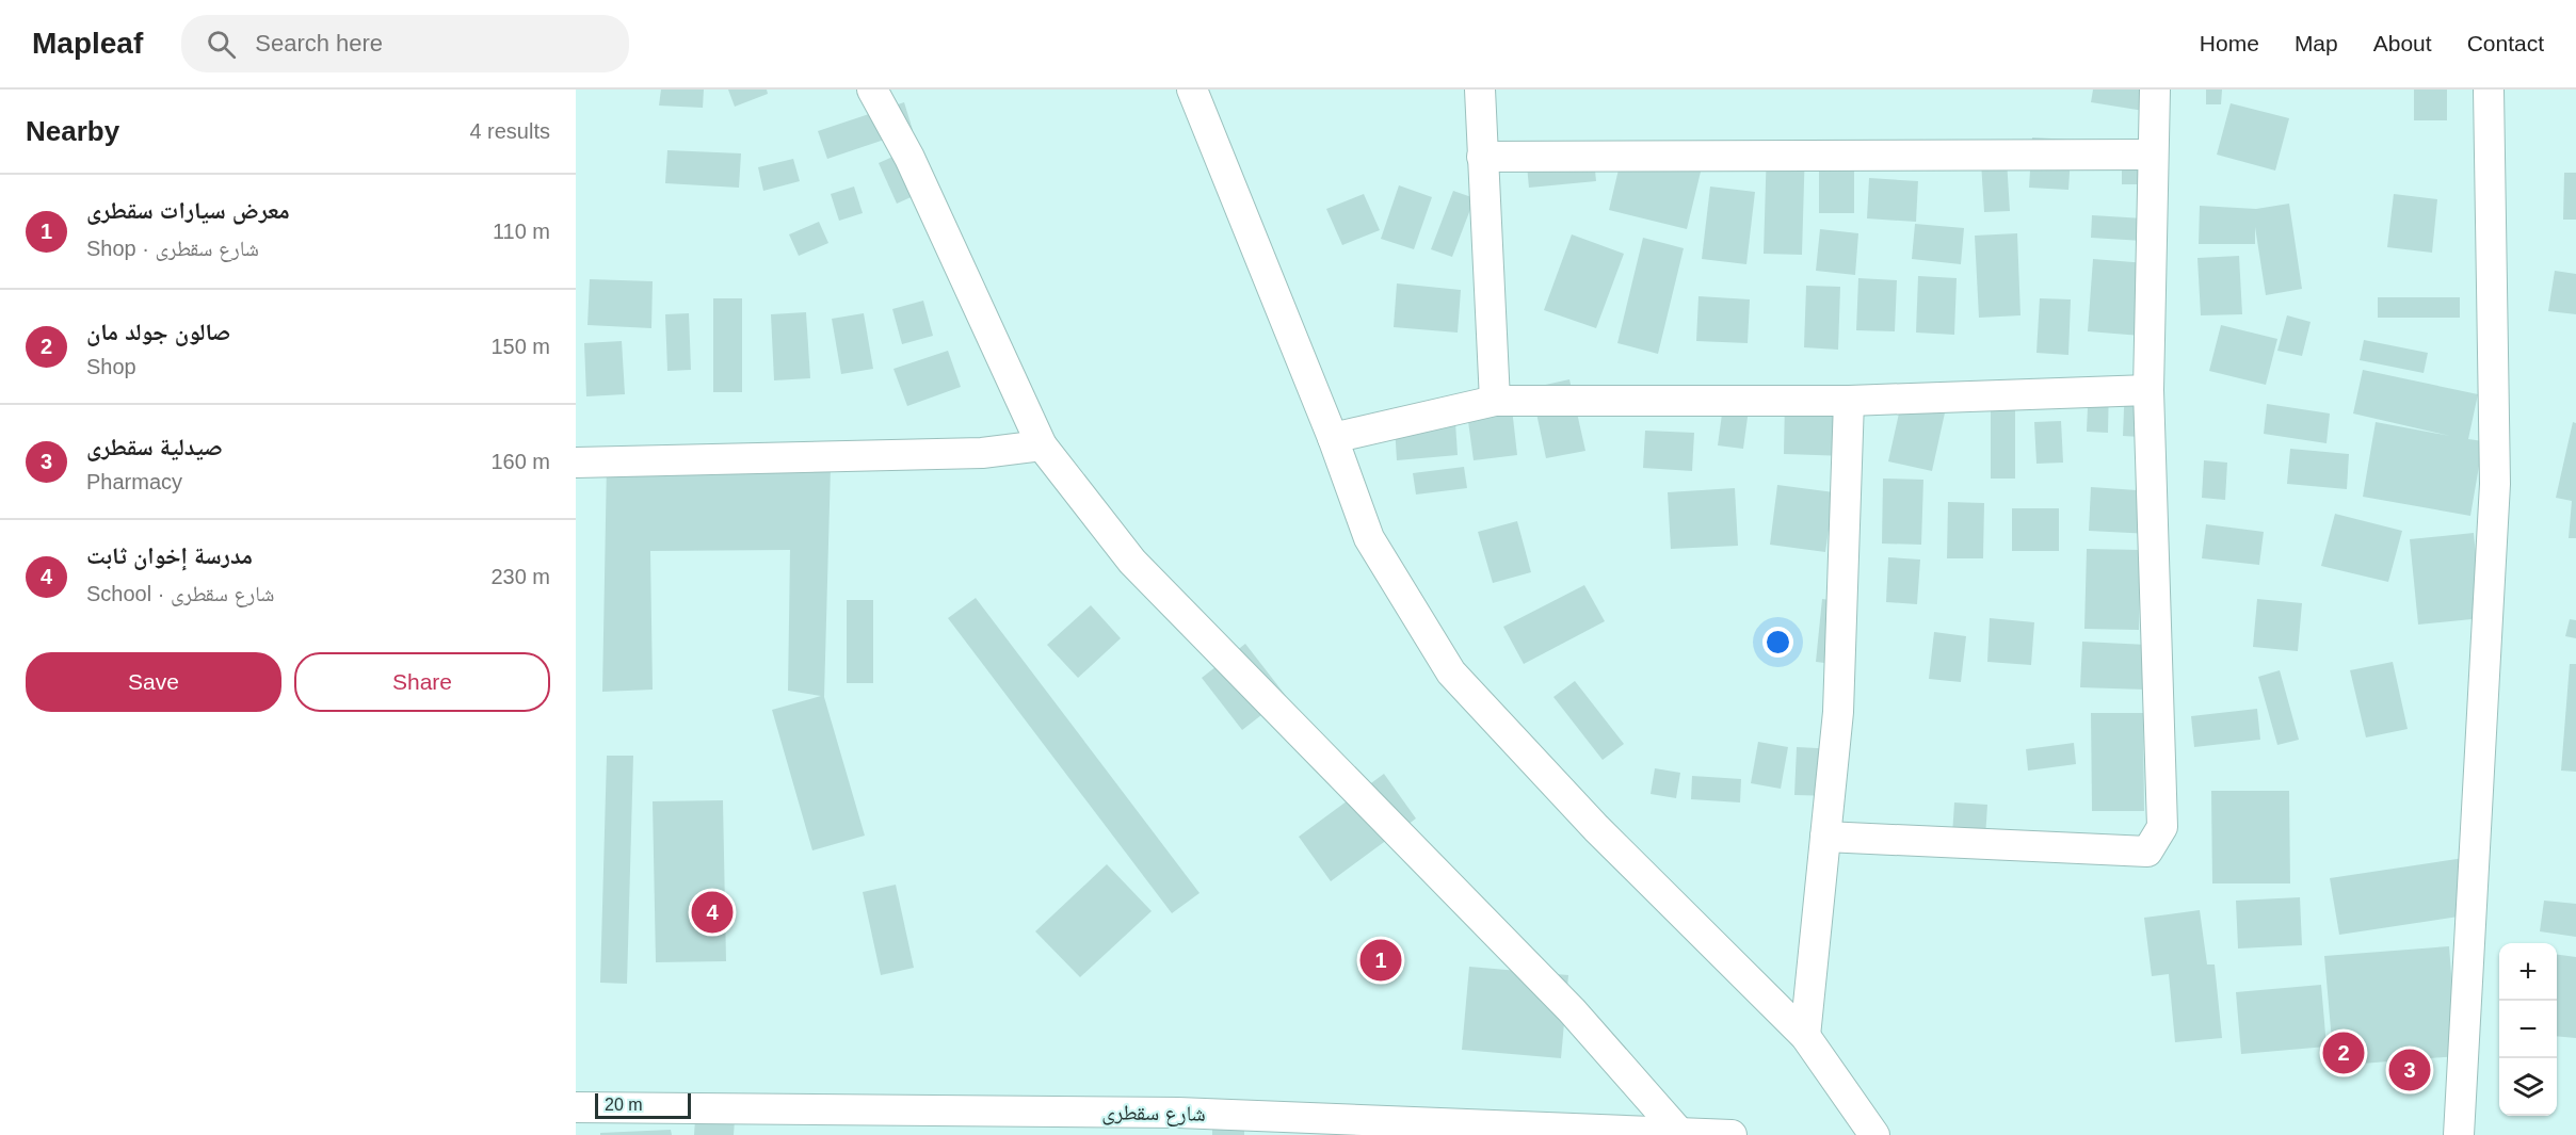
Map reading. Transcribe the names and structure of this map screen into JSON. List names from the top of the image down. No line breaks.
{"streets":{"street":["شارع سقطرى"]},"scale_bar":"20 m","page":{"header":"Mapleaf","search":"Search here","nav":["Home","Map","About","Contact"],"heading":["Nearby","4 results"],"list":[{"mark":"1","name":"معرض سيارات سقطرى","note":"Shop · شارع سقطرى","value":"110 m"},{"mark":"2","name":"صالون جولد مان","note":"Shop","value":"150 m"},{"mark":"3","name":"صيدلية سقطرى","note":"Pharmacy","value":"160 m"},{"mark":"4","name":"مدرسة إخوان ثابت","note":"School · شارع سقطرى","value":"230 m"}],"buttons":["Save","Share"],"pins":["4","1","2","3"],"map_buttons":["+","−"],"scale":"20 m"}}
